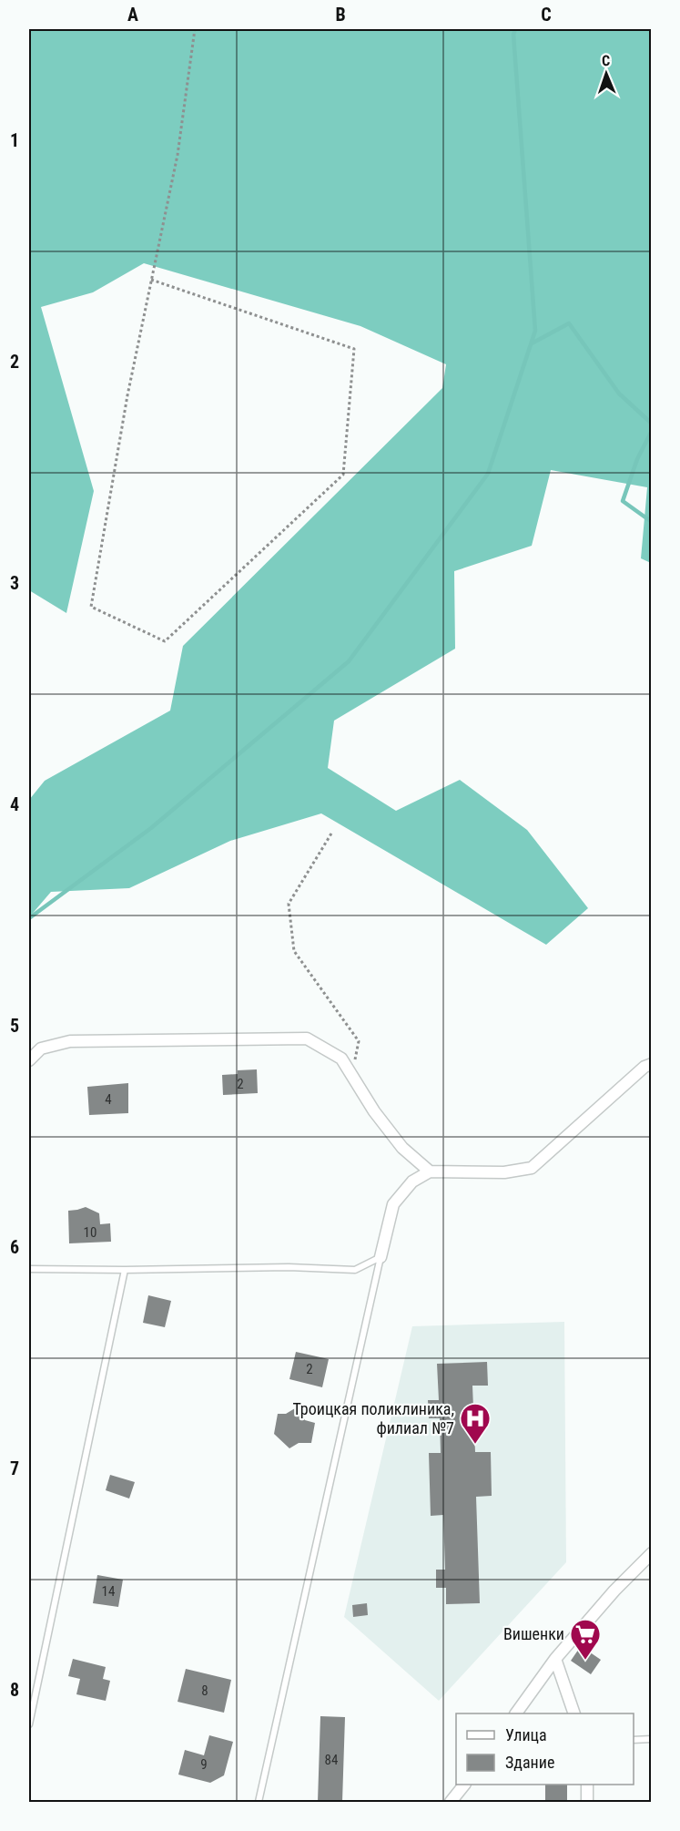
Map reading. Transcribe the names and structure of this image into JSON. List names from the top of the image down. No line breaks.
{"places":{"hospital":["Троицкая поликлиника, филиал №7"],"supermarket":["Вишенки"]},"house_numbers":["2","4","10","2","14","8","84","9"],"legend":["Улица","Здание"],"north":"top","grid":{"columns":["A","B","C"],"rows":["1","2","3","4","5","6","7","8"]}}
